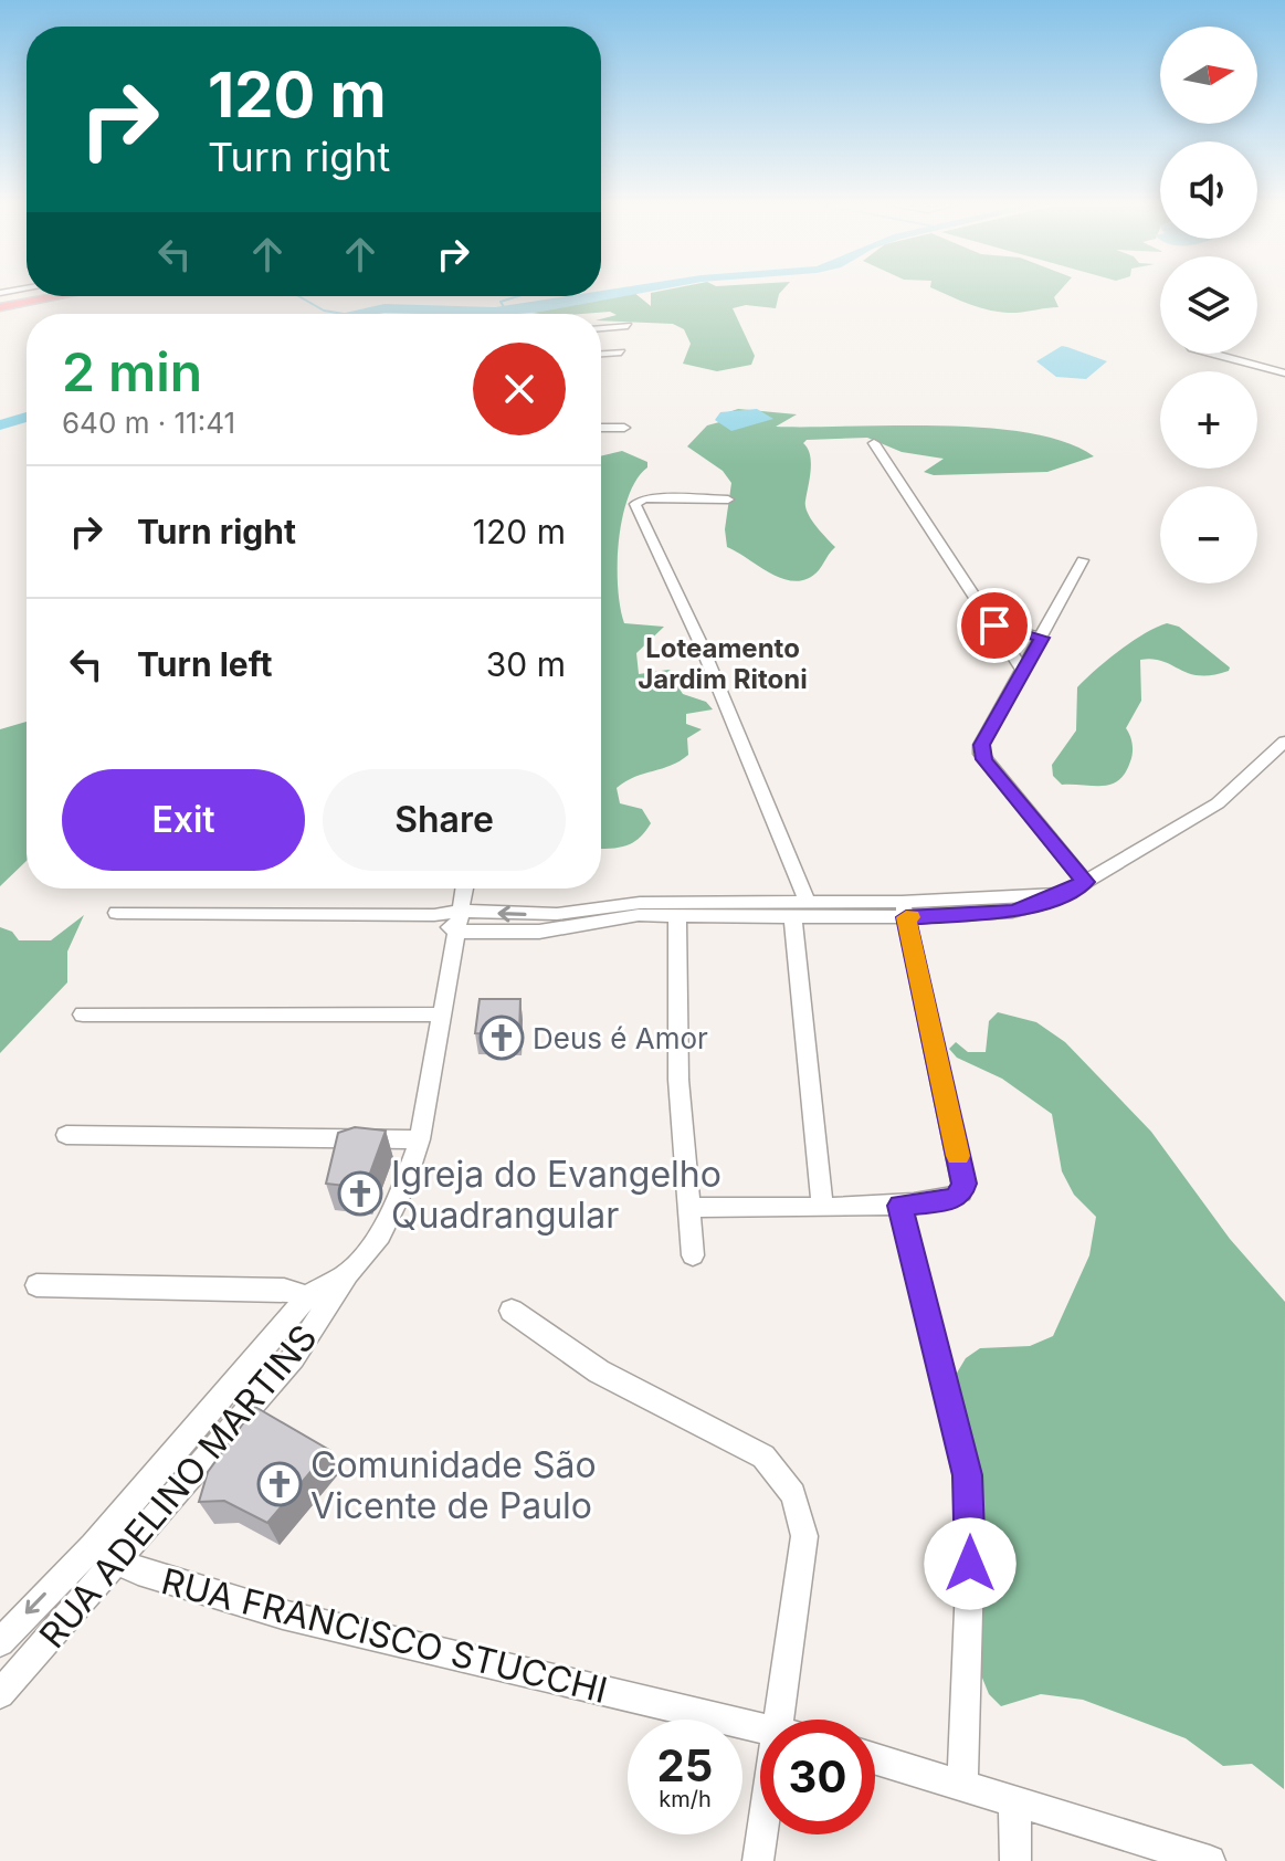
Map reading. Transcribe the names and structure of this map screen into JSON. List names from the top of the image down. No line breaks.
{"streets":{"street":["RUA ADELINO MARTINS","RUA FRANCISCO STUCCHI"]},"crossings":[["RUA ADELINO MARTINS","RUA FRANCISCO STUCCHI"]],"districts":["Loteamento Jardim Ritoni"],"places":{"church":["Deus é Amor","Igreja do Evangelho Quadrangular","Comunidade São Vicente de Paulo"]},"north":"right","page":{"map_buttons":["+","−"],"turn":["120 m","Turn right"],"heading":["2 min","640 m · 11:41"],"list":[{"name":"Turn right","value":"120 m"},{"name":"Turn left","value":"30 m"}],"buttons":["Exit","Share"],"speed":"25 km/h","limit":"30"}}
